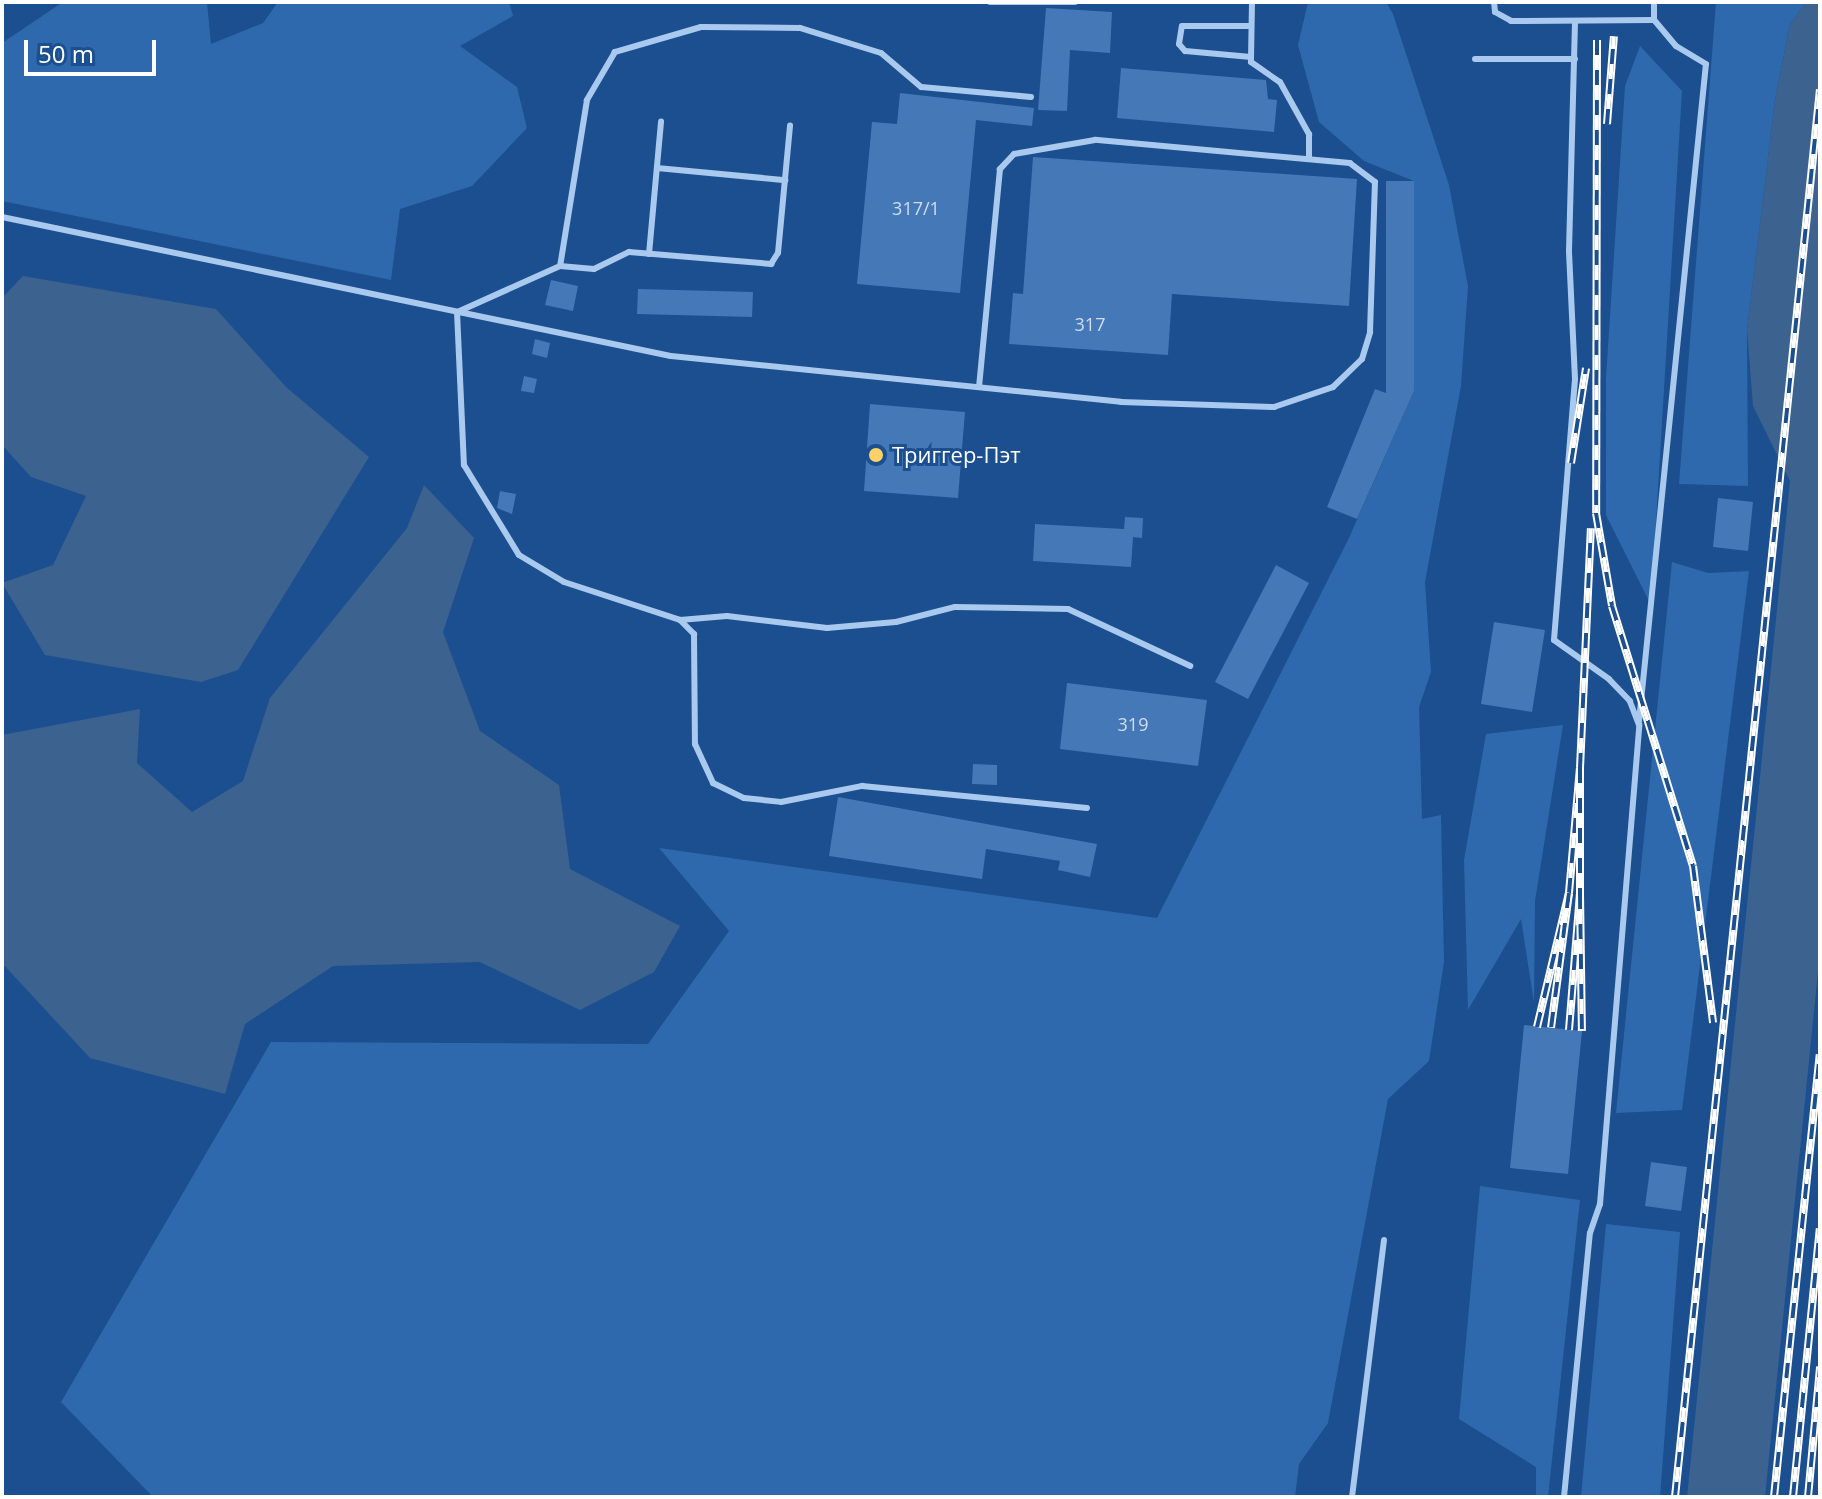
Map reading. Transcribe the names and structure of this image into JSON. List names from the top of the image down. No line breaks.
{"places":["Триггер-Пэт"],"house_numbers":["317/1","317","319"],"scale_bar":"50 m"}
